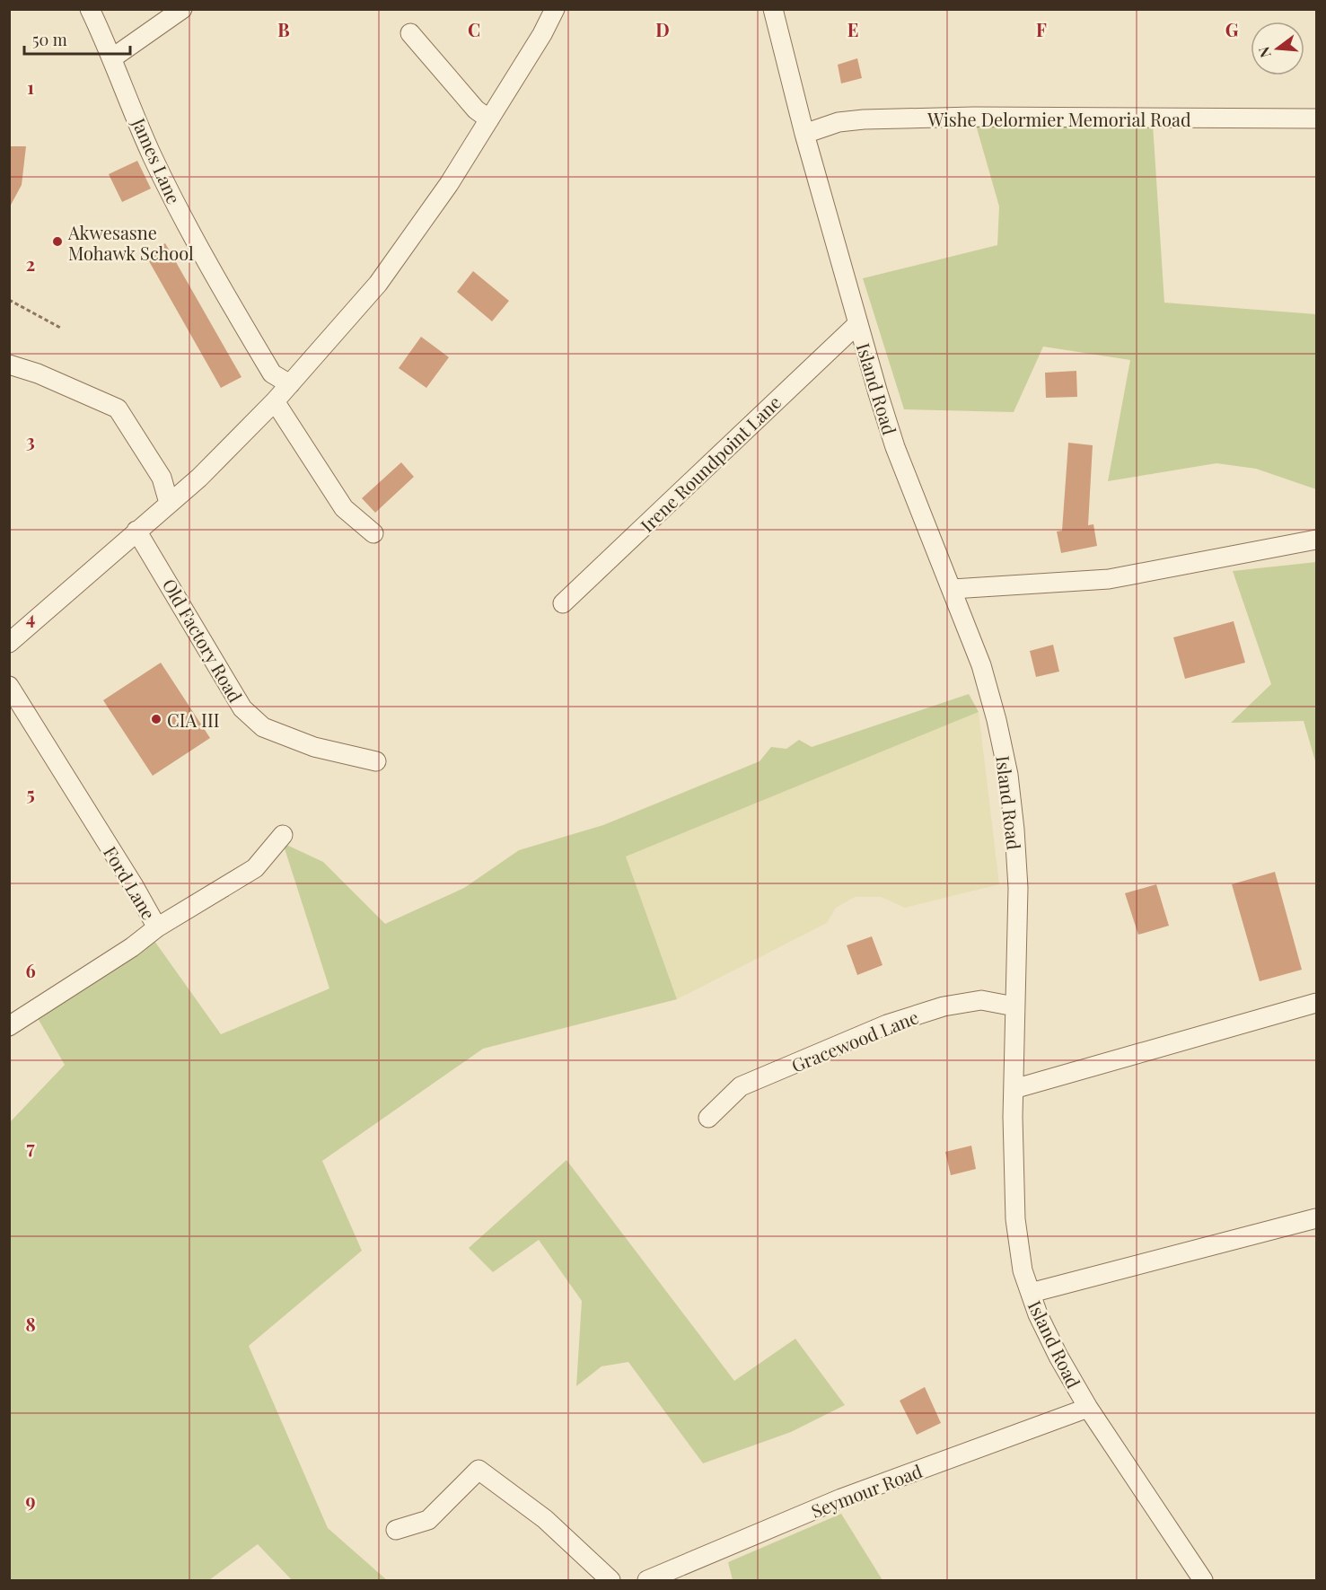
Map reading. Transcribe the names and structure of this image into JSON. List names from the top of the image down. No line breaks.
{"streets":{"street":["Wishe Delormier Memorial Road","James Lane","Island Road","Irene Roundpoint Lane","Old Factory Road","Ford Lane","Gracewood Lane","Seymour Road"]},"crossings":[["Wishe Delormier Memorial Road","Island Road"],["Island Road","Irene Roundpoint Lane"],["Island Road","Gracewood Lane"],["Island Road","Seymour Road"]],"places":["Akwesasne Mohawk School","CIA III"],"scale_bar":"50 m","north":"left","grid":{"columns":["B","C","D","E","F","G"],"rows":["1","2","3","4","5","6","7","8","9"]}}
